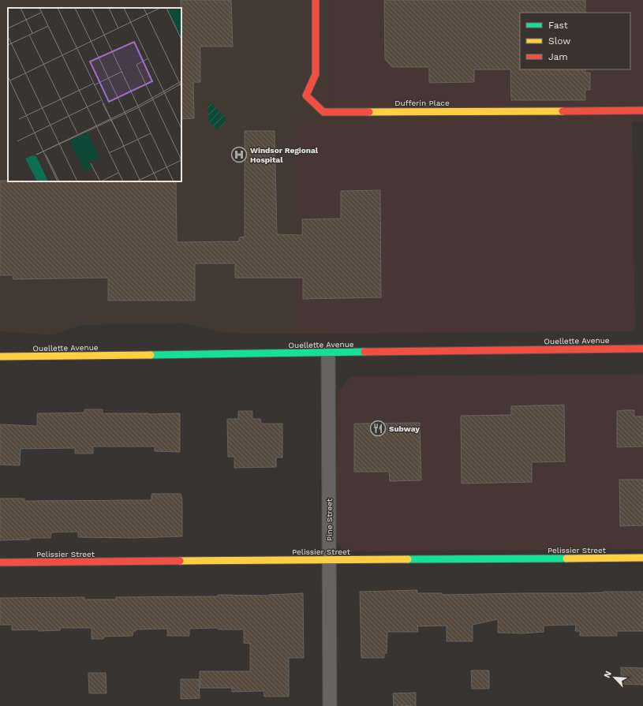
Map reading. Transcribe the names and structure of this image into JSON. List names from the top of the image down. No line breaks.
{"streets":{"street":["Dufferin Place","Ouellette Avenue","Pine Street","Pelissier Street"]},"crossings":[["Ouellette Avenue","Pine Street"],["Pine Street","Pelissier Street"]],"places":{"hospital":["Windsor Regional Hospital"],"restaurant":["Subway"]},"legend":["Fast","Slow","Jam"],"north":"top left"}
